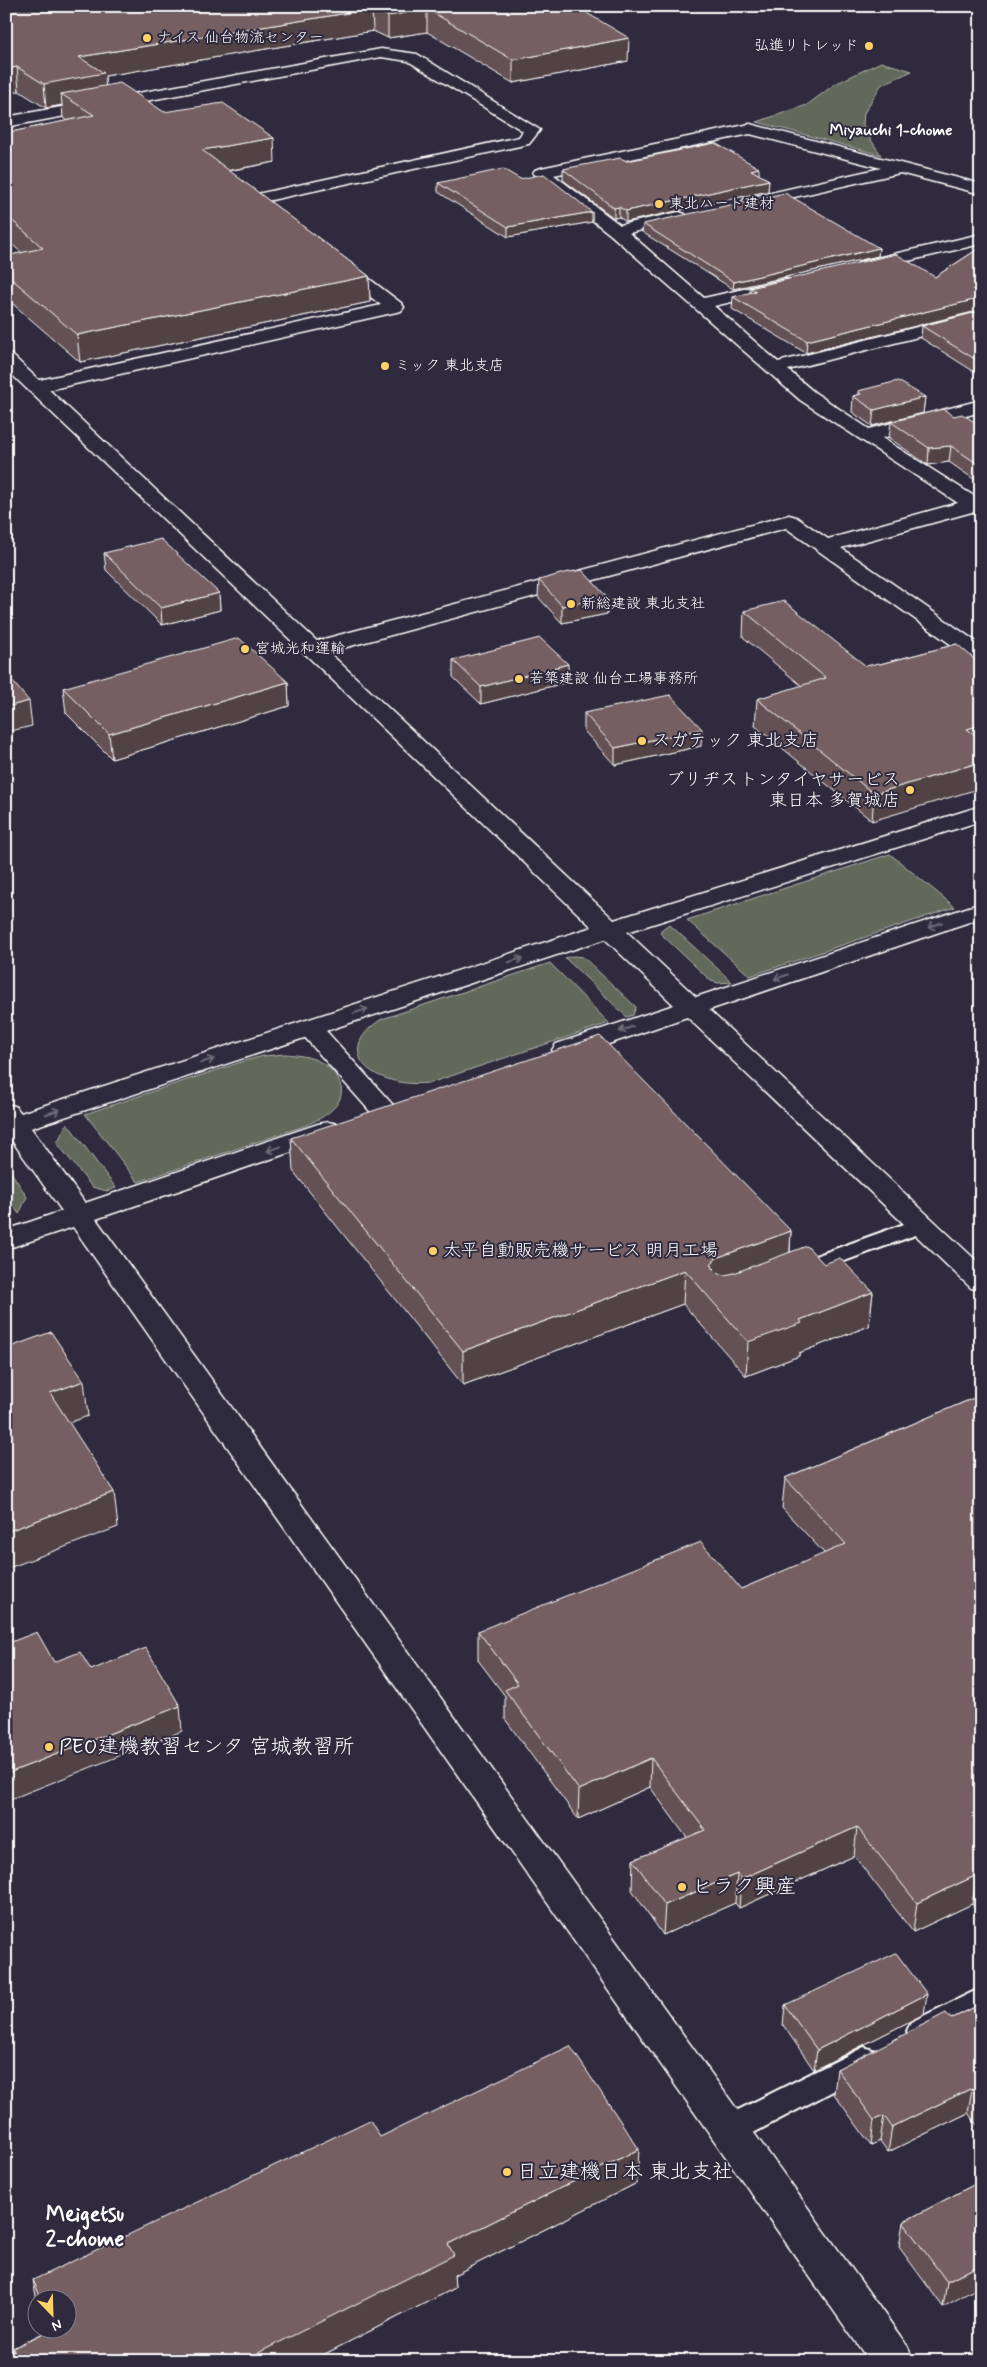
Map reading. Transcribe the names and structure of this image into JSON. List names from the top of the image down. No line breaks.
{"districts":["Miyauchi 1-chome","Meigetsu 2-chome"],"places":["ナイス 仙台物流センター","弘進リトレッド","東北ハート建材","ミック 東北支店","新総建設 東北支社","宮城光和運輸","若築建設 仙台工場事務所","スガテック 東北支店","ブリヂストンタイヤサービス 東日本 多賀城店","太平自動販売機サービス 明月工場","PEO建機教習センタ 宮城教習所","ヒラク興産","日立建機日本 東北支社"],"north":"bottom right"}
